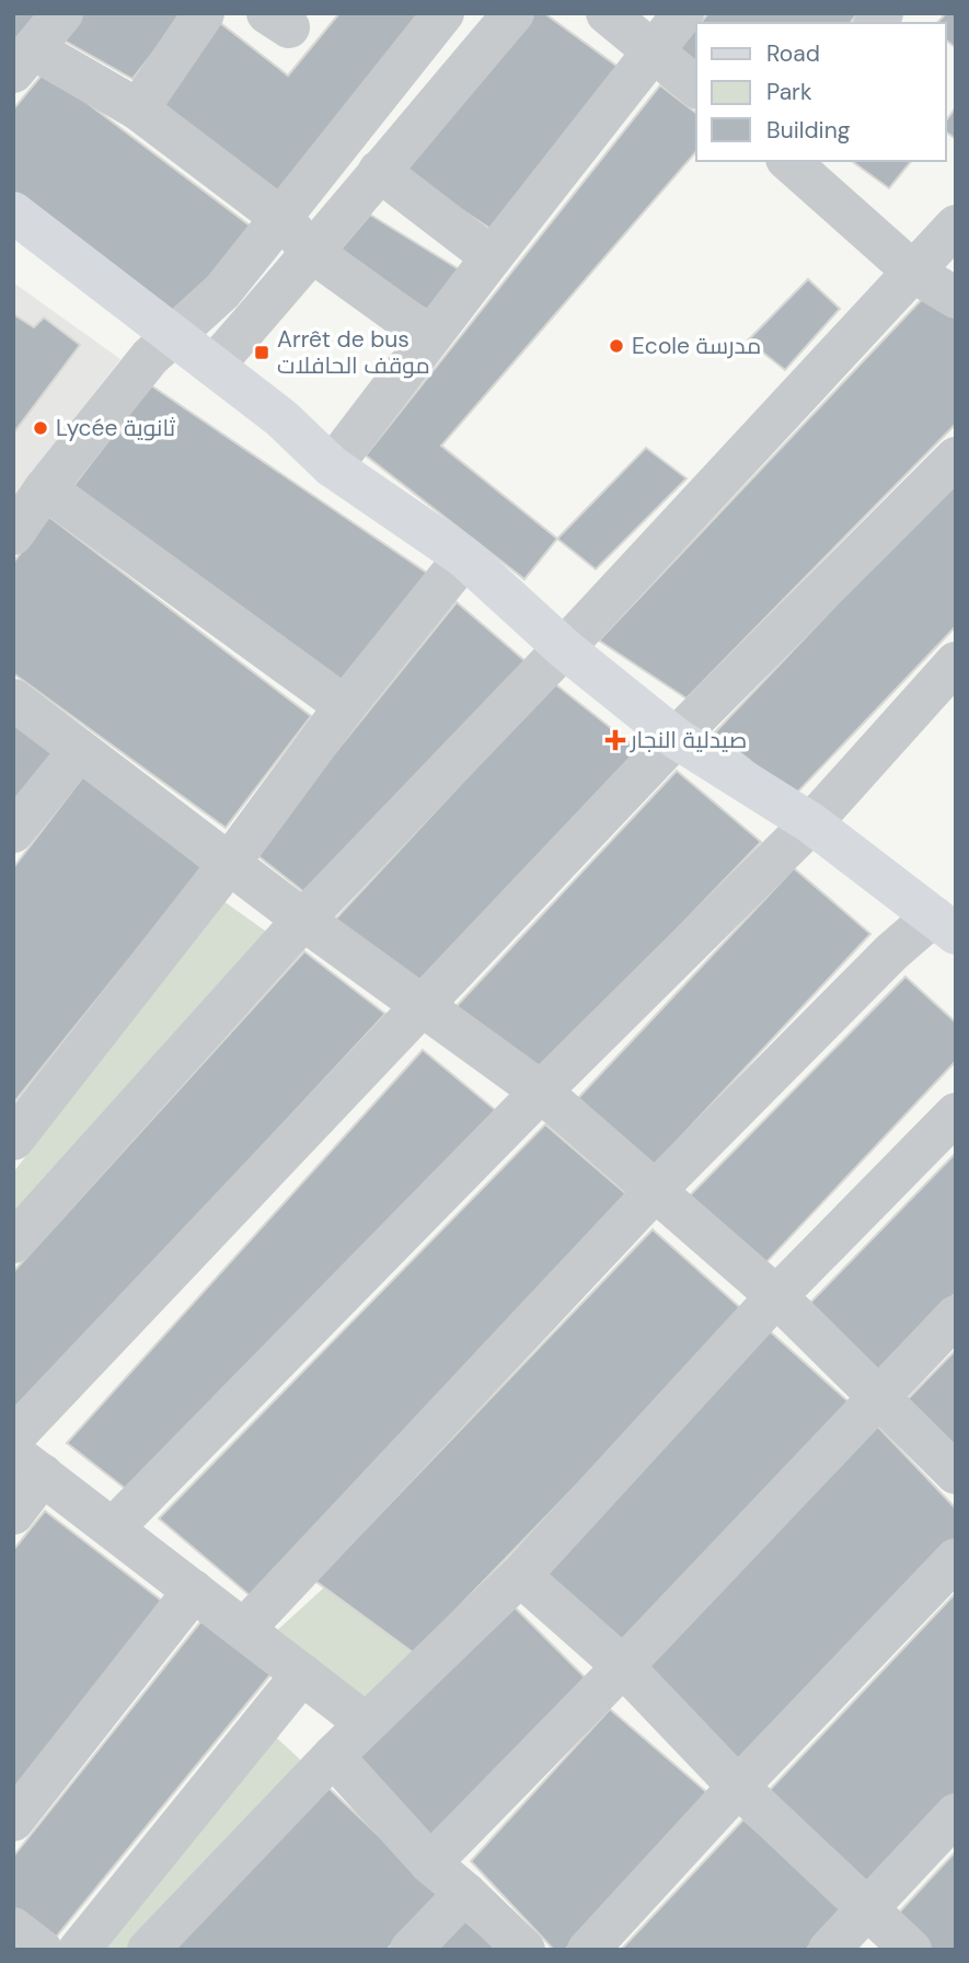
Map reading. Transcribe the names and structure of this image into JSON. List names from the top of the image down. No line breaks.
{"places":{"other":["Ecole مدرسة","Lycée ثانوية"],"transit":["Arrêt de bus موقف الحافلات"],"health":["صيدلية النجار"]},"legend":["Road","Park","Building"]}
